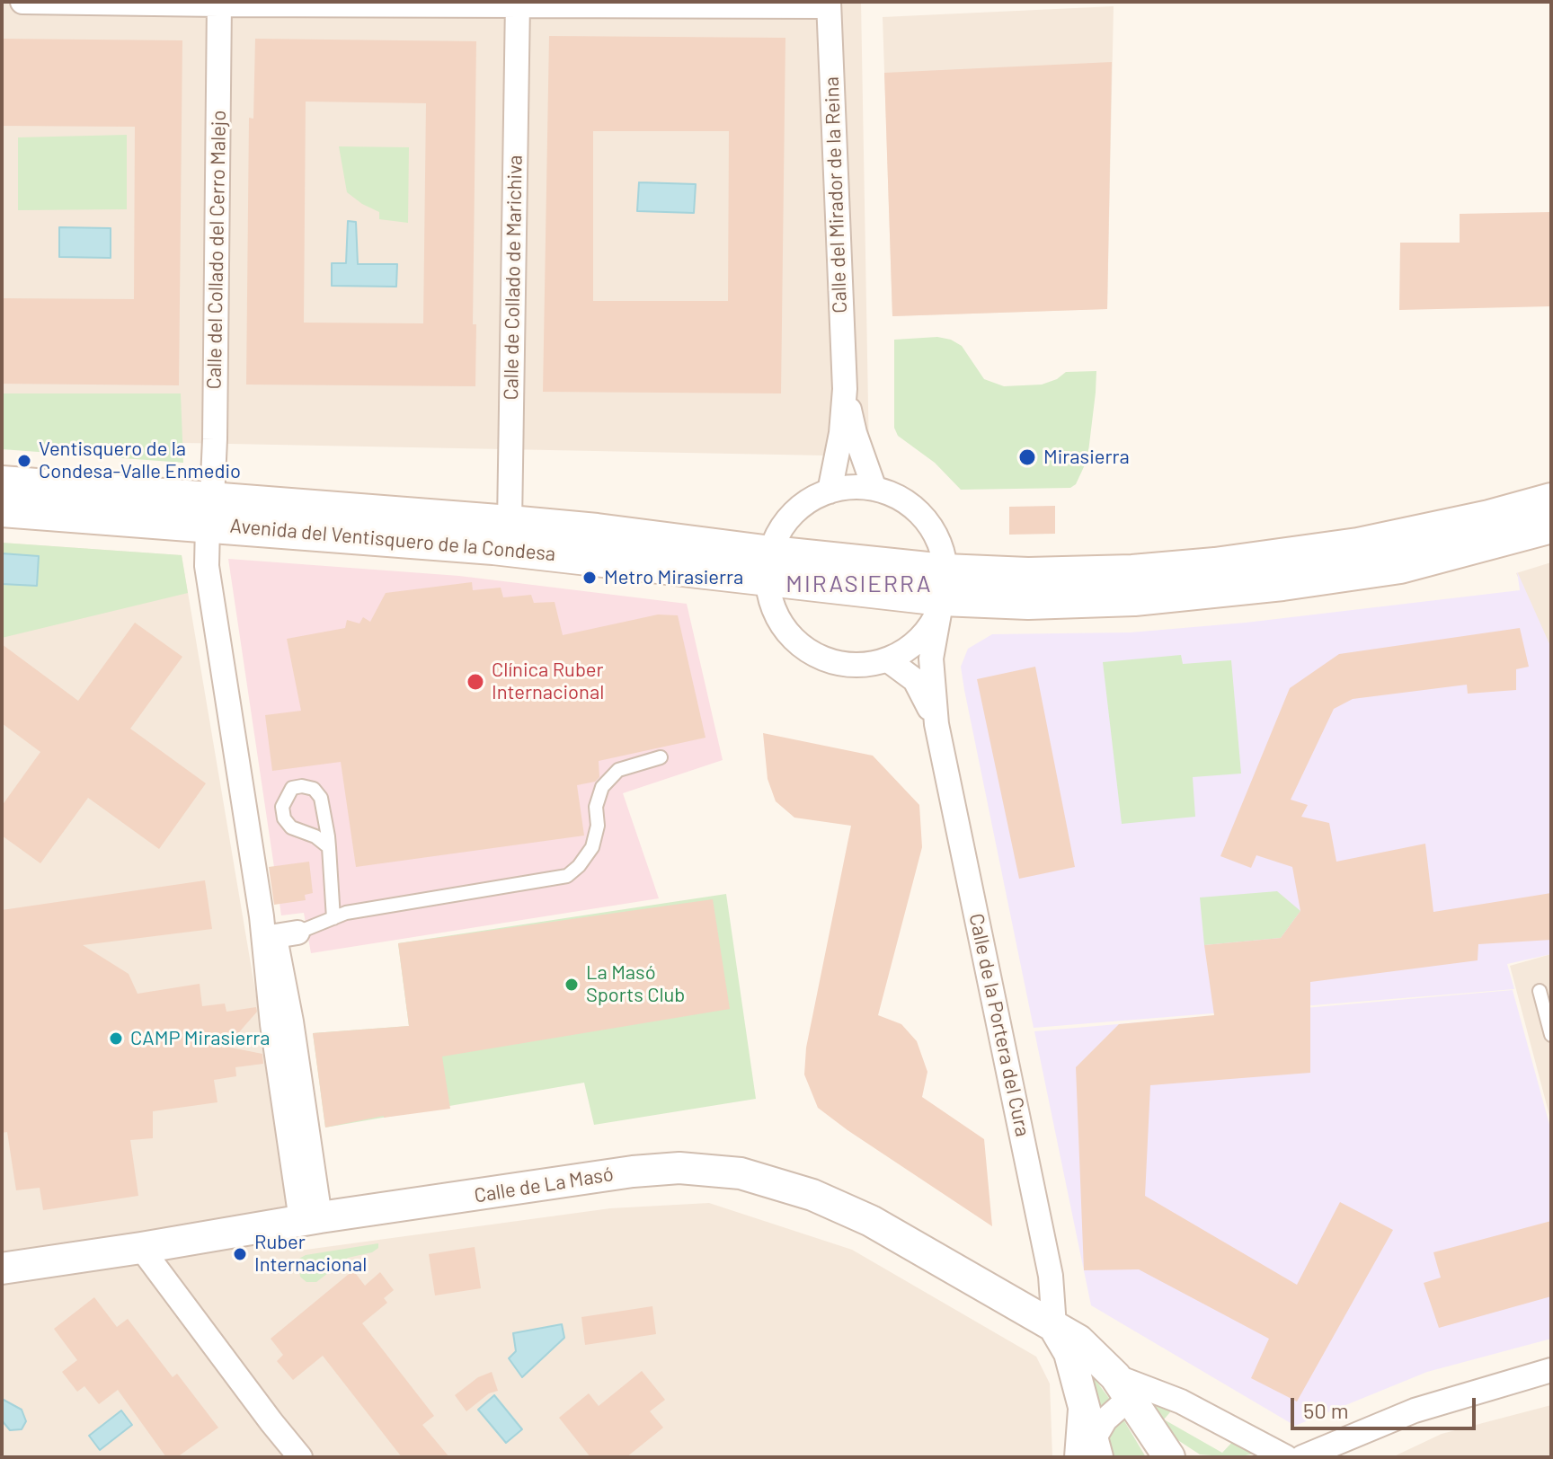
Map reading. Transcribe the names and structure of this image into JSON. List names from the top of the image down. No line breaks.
{"streets":{"main road":["Avenida del Ventisquero de la Condesa"],"street":["Calle del Mirador de la Reina","Calle del Collado del Cerro Malejo","Calle de Collado de Marichiva","Calle de la Portera del Cura","Calle de La Masó"]},"crossings":[["Calle del Collado del Cerro Malejo","Avenida del Ventisquero de la Condesa"],["Calle del Collado del Cerro Malejo","Calle de La Masó"],["Calle de Collado de Marichiva","Avenida del Ventisquero de la Condesa"],["Avenida del Ventisquero de la Condesa","Calle de la Portera del Cura"],["Calle de la Portera del Cura","Calle de La Masó"]],"districts":["MIRASIERRA"],"places":["Mirasierra","Ventisquero de la Condesa-Valle Enmedio","Metro Mirasierra","Clínica Ruber Internacional","La Masó Sports Club","CAMP Mirasierra","Ruber Internacional"],"scale_bar":"50 m"}
